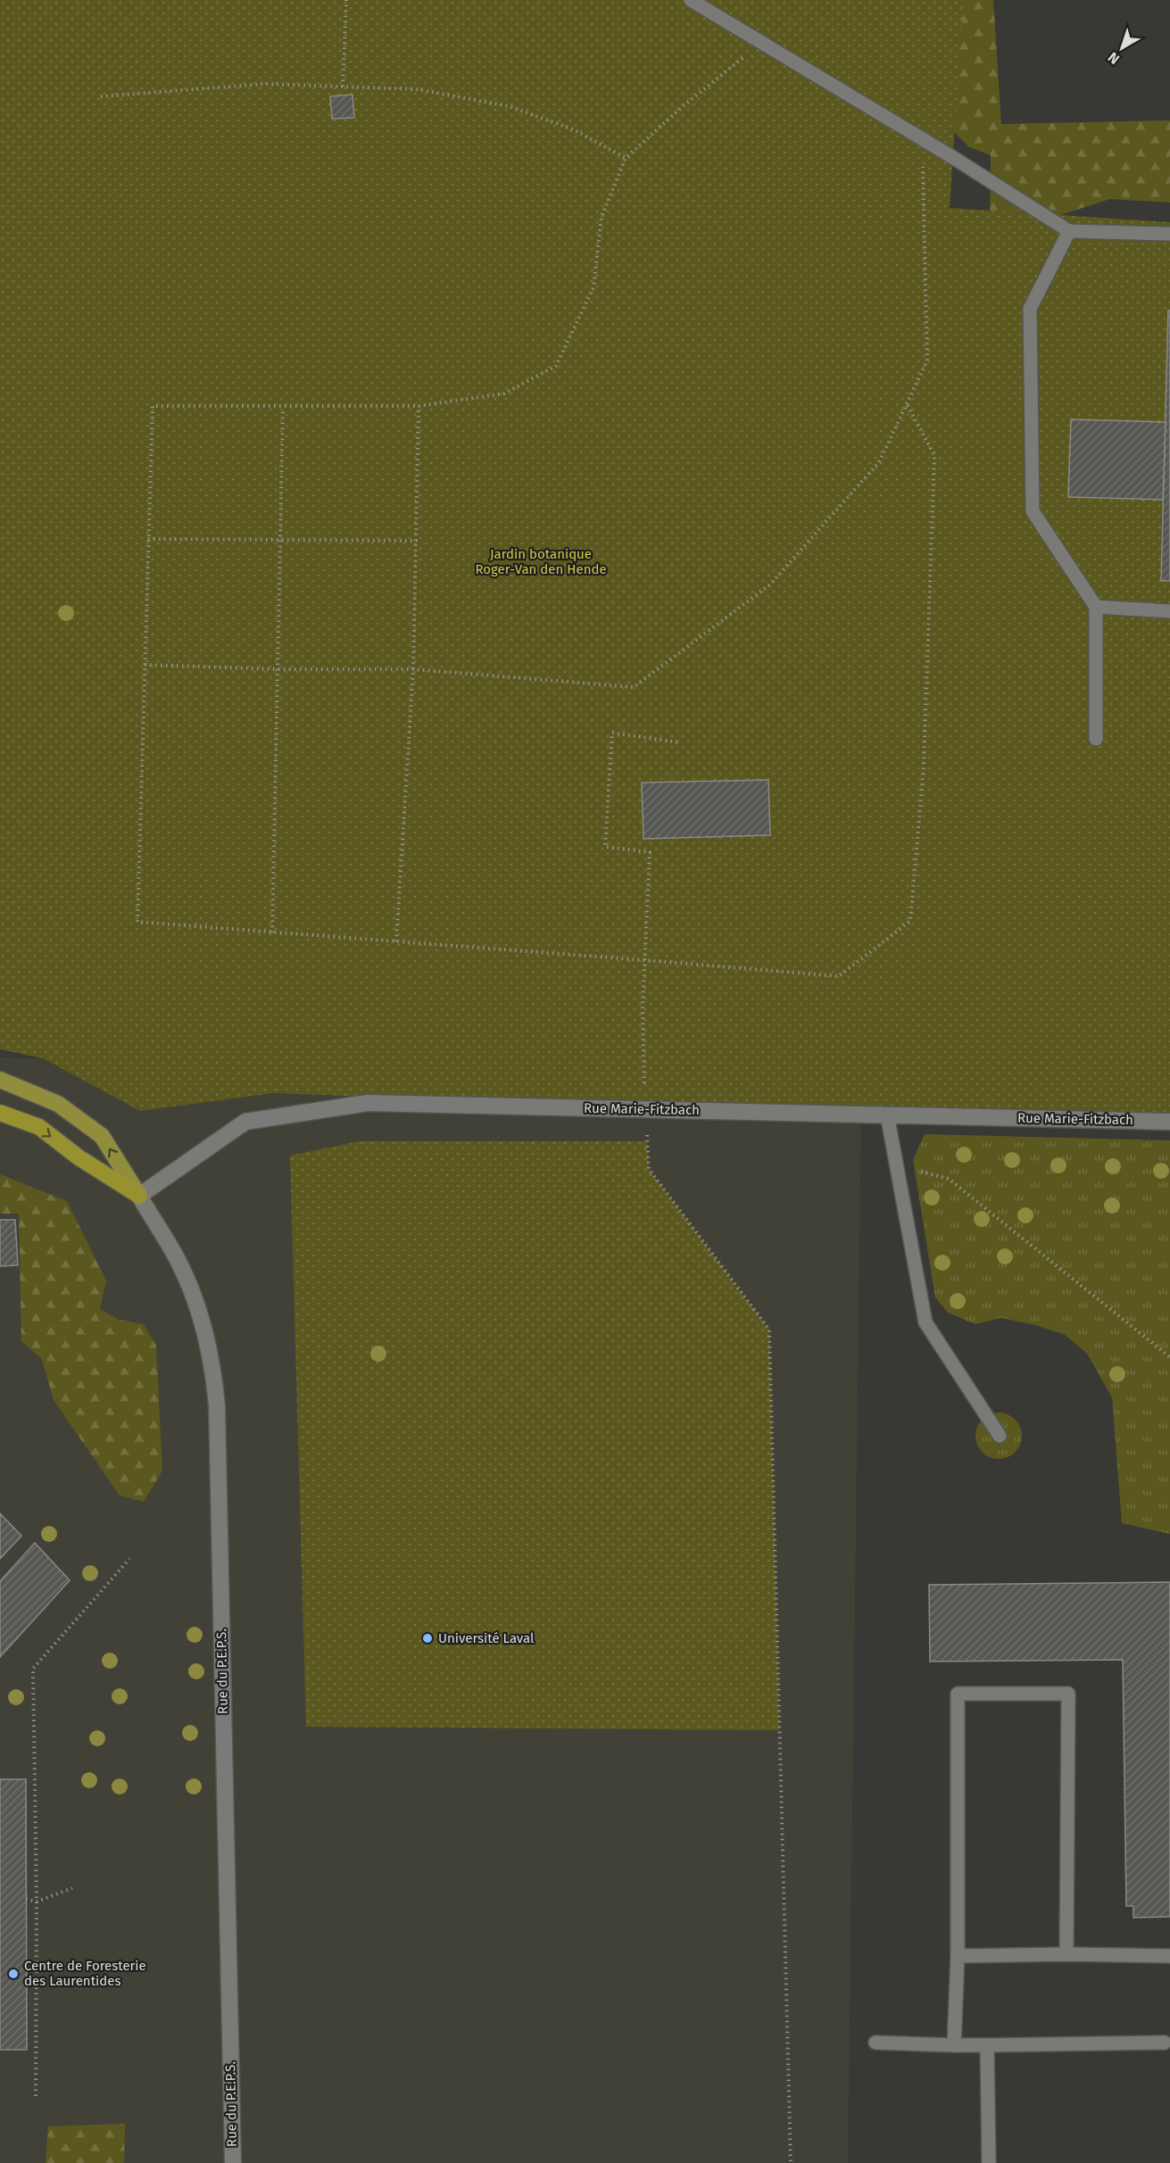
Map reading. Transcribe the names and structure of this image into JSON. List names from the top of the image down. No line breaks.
{"streets":{"street":["Rue Marie-Fitzbach","Rue du P.E.P.S."]},"crossings":[["Rue Marie-Fitzbach","Rue du P.E.P.S."]],"parks":["Jardin botanique Roger-Van den Hende"],"places":["Université Laval","Centre de Foresterie des Laurentides"],"north":"bottom left"}
